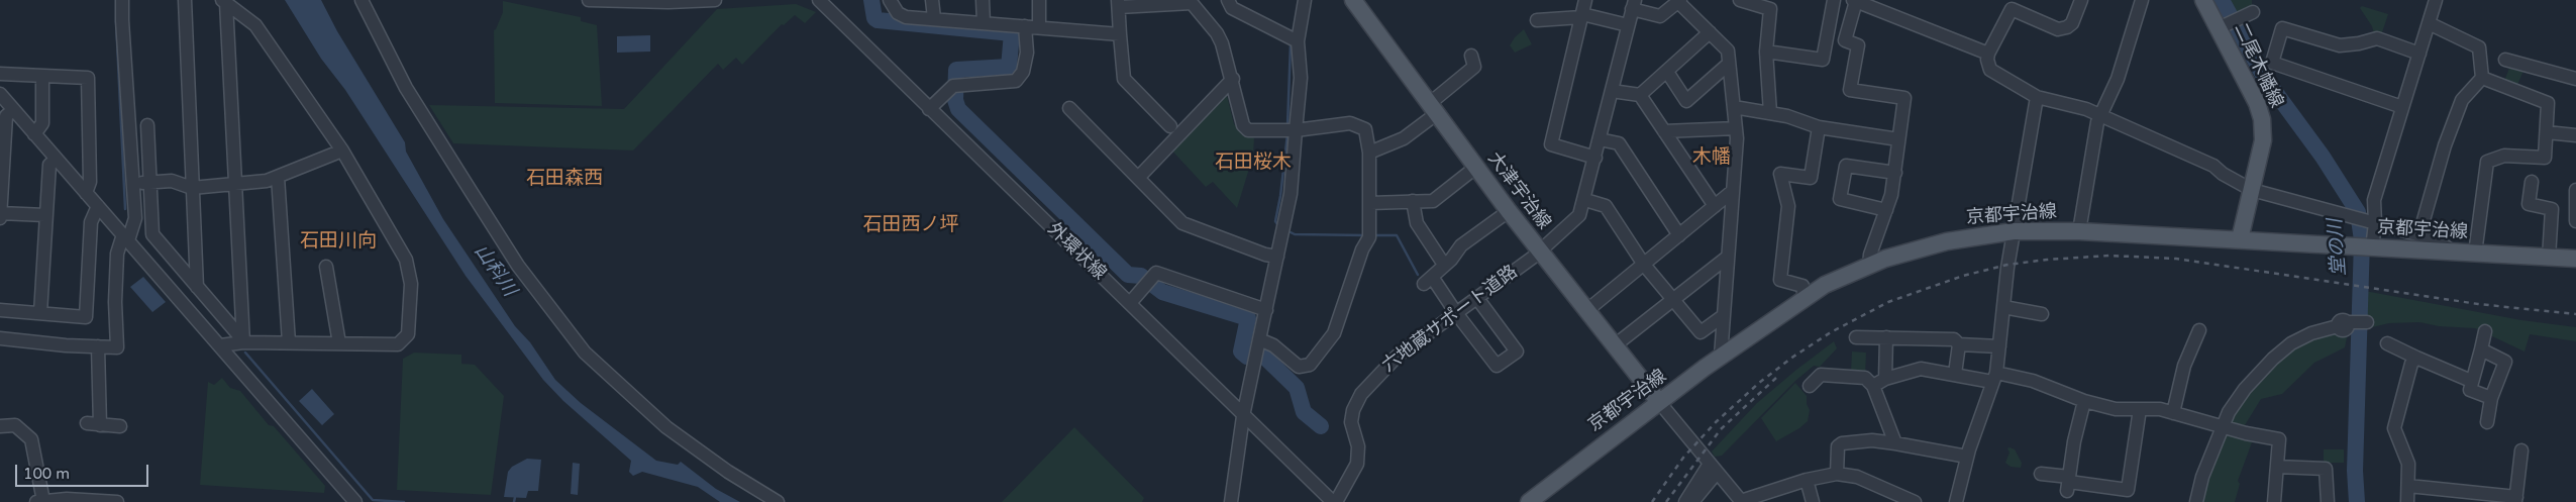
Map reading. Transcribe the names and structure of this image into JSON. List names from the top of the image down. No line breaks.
{"streets":{"main road":["二尾木幡線","大津宇治線","京都宇治線"],"street":["外環状線","六地蔵サポート道路"]},"crossings":[["二尾木幡線","京都宇治線"],["大津宇治線","京都宇治線"],["大津宇治線","六地蔵サポート道路"],["外環状線","六地蔵サポート道路"]],"districts":["木幡","石田桜木","石田森西","石田西ノ坪","石田川向"],"water":["堂の川","山科川"],"scale_bar":"100 m"}
